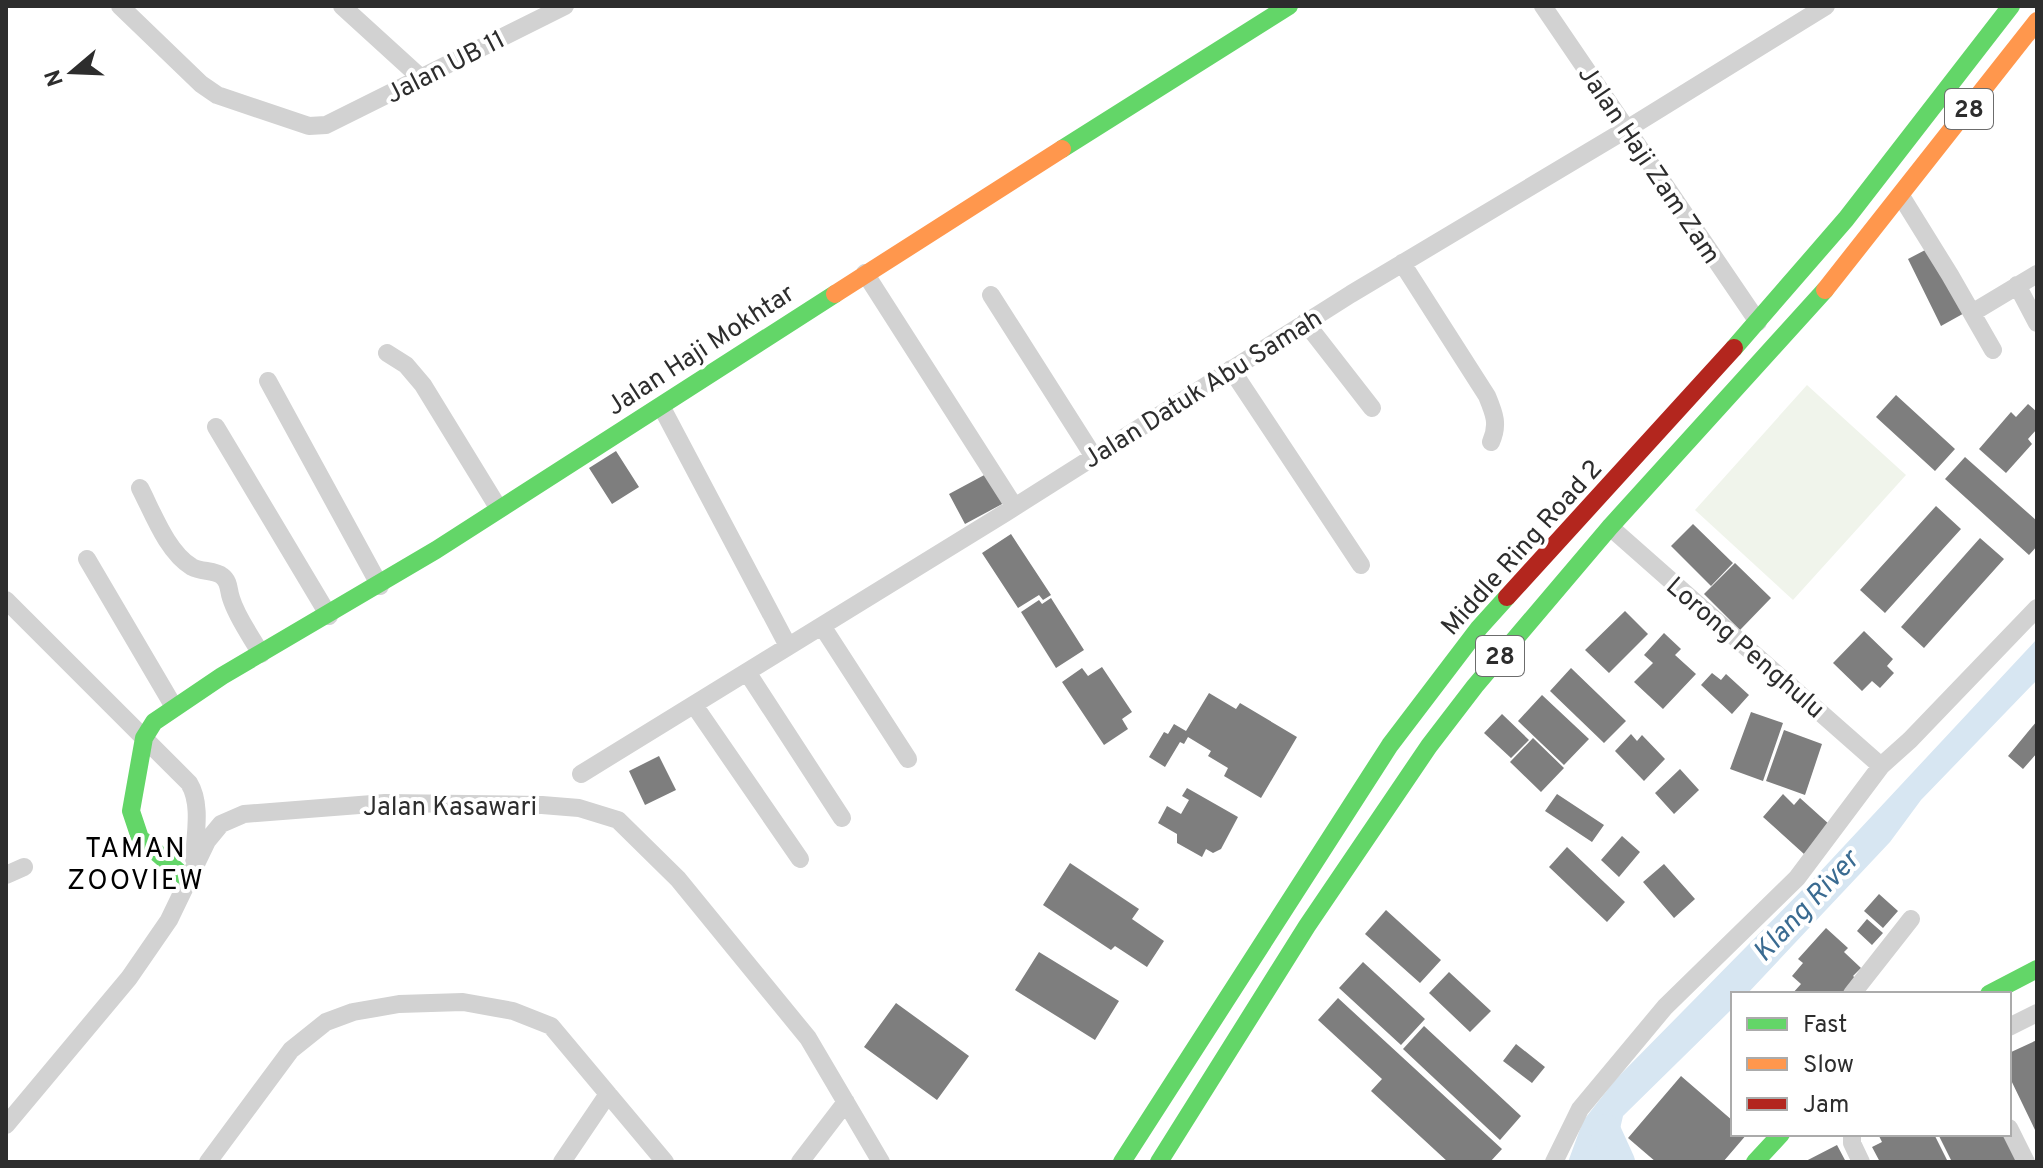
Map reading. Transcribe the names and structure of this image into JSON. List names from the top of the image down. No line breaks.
{"streets":{"main road":["28","Jalan Haji Mokhtar","Middle Ring Road 2"],"street":["Jalan UB 11","Jalan Haji Zam Zam","Jalan Datuk Abu Samah","Lorong Penghulu","Jalan Kasawari"]},"crossings":[["Jalan Haji Zam Zam","Jalan Datuk Abu Samah"],["Jalan Haji Zam Zam","Middle Ring Road 2"],["Middle Ring Road 2","Lorong Penghulu"]],"districts":["TAMAN ZOOVIEW"],"water":["Klang River"],"legend":["Fast","Slow","Jam"],"north":"left"}
